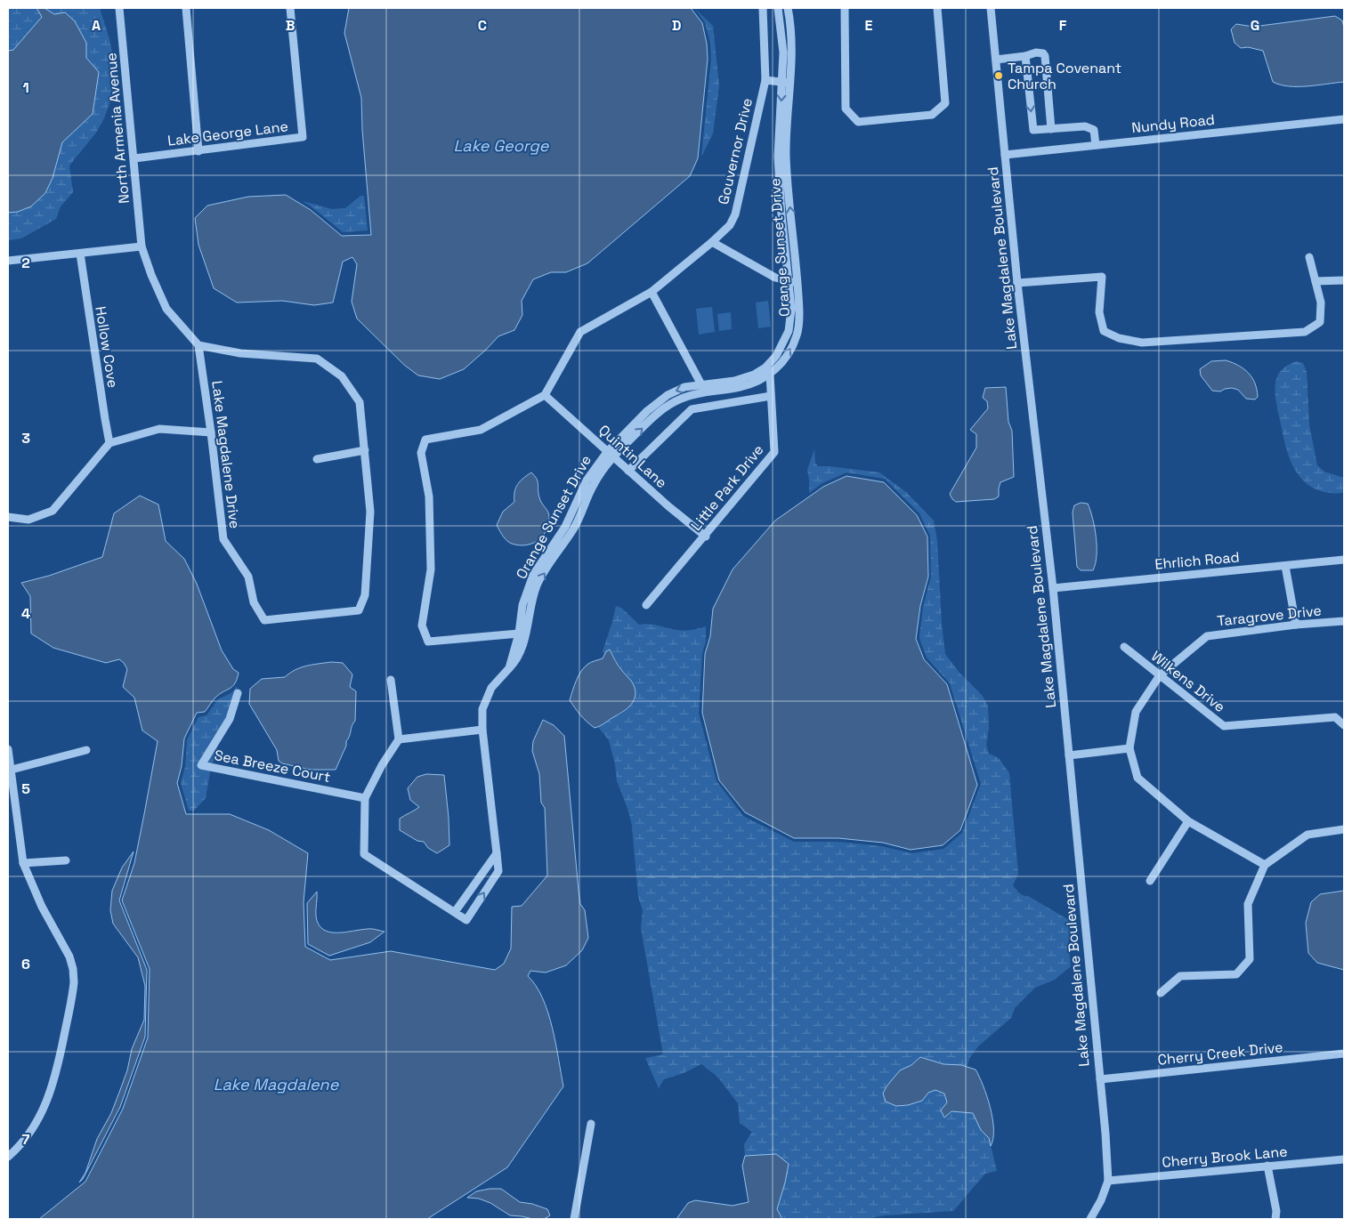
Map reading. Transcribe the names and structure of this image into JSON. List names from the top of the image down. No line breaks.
{"streets":{"street":["Nundy Road","North Armenia Avenue","Lake George Lane","Gouvernor Drive","Orange Sunset Drive","Lake Magdalene Boulevard","Hollow Cove","Lake Magdalene Drive","Quintin Lane","Little Park Drive","Ehrlich Road","Taragrove Drive","Wilkens Drive","Sea Breeze Court","Cherry Creek Drive","Cherry Brook Lane"]},"crossings":[["Nundy Road","Lake Magdalene Boulevard"],["North Armenia Avenue","Lake George Lane"],["Gouvernor Drive","Orange Sunset Drive"],["Gouvernor Drive","Quintin Lane"],["Gouvernor Drive","Little Park Drive"],["Orange Sunset Drive","Quintin Lane"],["Orange Sunset Drive","Little Park Drive"],["Orange Sunset Drive","Sea Breeze Court"],["Lake Magdalene Boulevard","Ehrlich Road"],["Lake Magdalene Boulevard","Cherry Creek Drive"],["Lake Magdalene Boulevard","Cherry Brook Lane"],["Quintin Lane","Little Park Drive"],["Taragrove Drive","Wilkens Drive"]],"water":["Lake George","Lake Magdalene"],"places":["Tampa Covenant Church"],"grid":{"columns":["A","B","C","D","E","F","G"],"rows":["1","2","3","4","5","6","7"]}}
